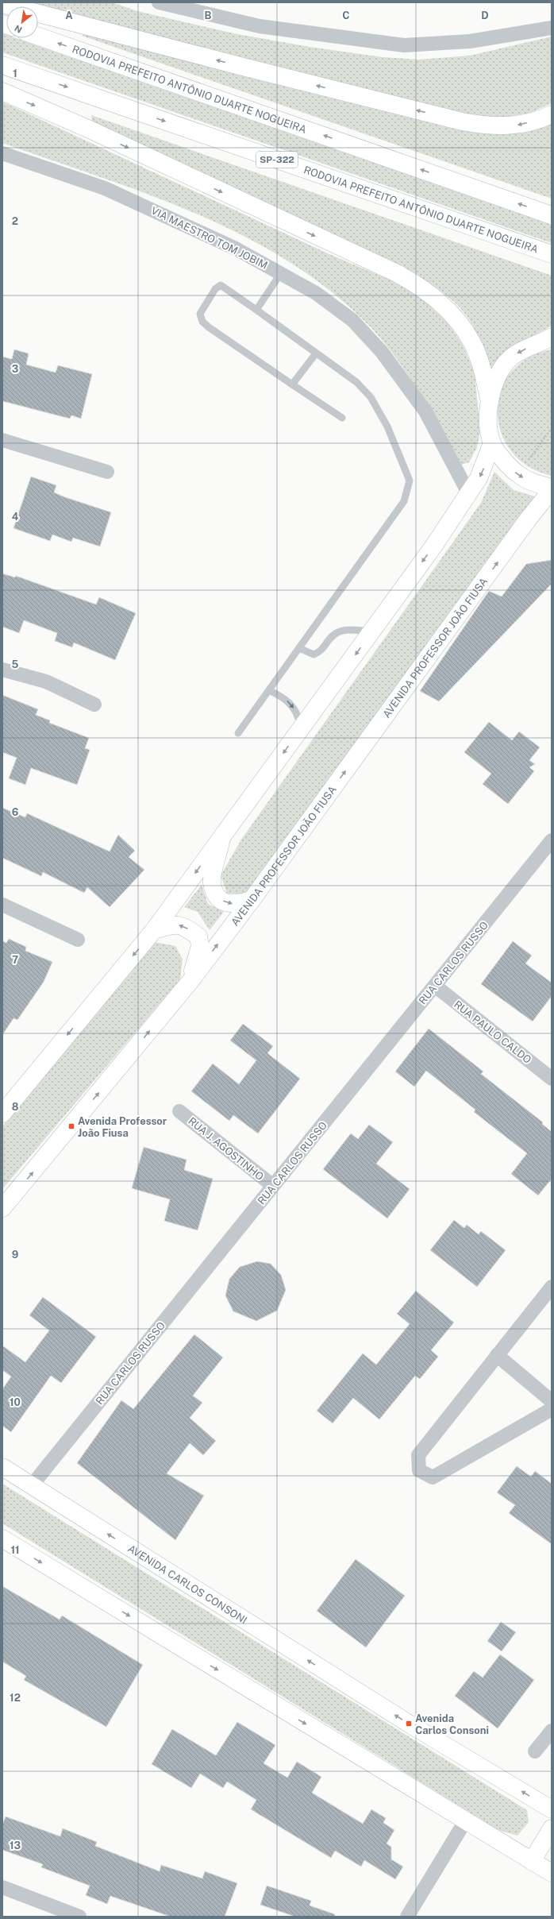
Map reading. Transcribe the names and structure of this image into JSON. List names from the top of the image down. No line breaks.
{"streets":{"main road":["RODOVIA PREFEITO ANTÔNIO DUARTE NOGUEIRA","SP-322","AVENIDA PROFESSOR JOÃO FIUSA","AVENIDA CARLOS CONSONI"],"street":["VIA MAESTRO TOM JOBIM","RUA CARLOS RUSSO","RUA PAULO CALDO","RUA J. AGOSTINHO"]},"crossings":[["RUA CARLOS RUSSO","RUA PAULO CALDO"],["RUA CARLOS RUSSO","RUA J. AGOSTINHO"],["RUA CARLOS RUSSO","AVENIDA CARLOS CONSONI"]],"places":{"transit":["Avenida Professor João Fiusa","Avenida Carlos Consoni"]},"north":"bottom left","grid":{"columns":["A","B","C","D"],"rows":["1","2","3","4","5","6","7","8","9","10","11","12","13"]}}
